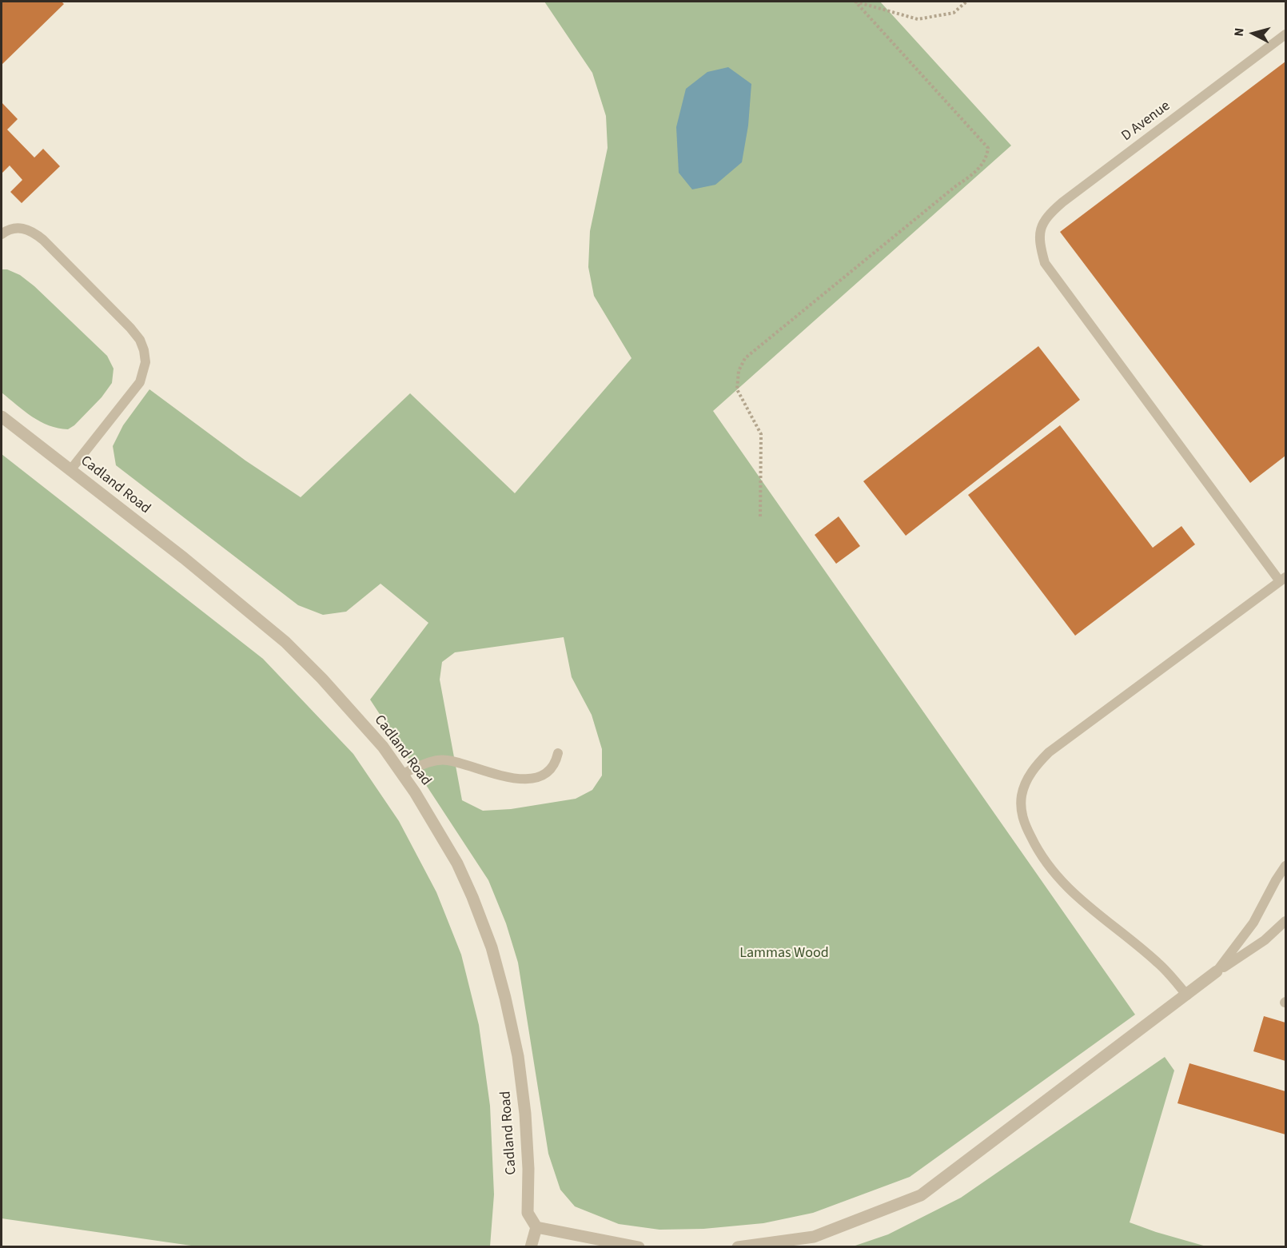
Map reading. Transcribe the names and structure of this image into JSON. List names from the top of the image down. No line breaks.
{"streets":{"street":["Cadland Road"],"lane":["D Avenue"]},"parks":["Lammas Wood"],"north":"left"}
